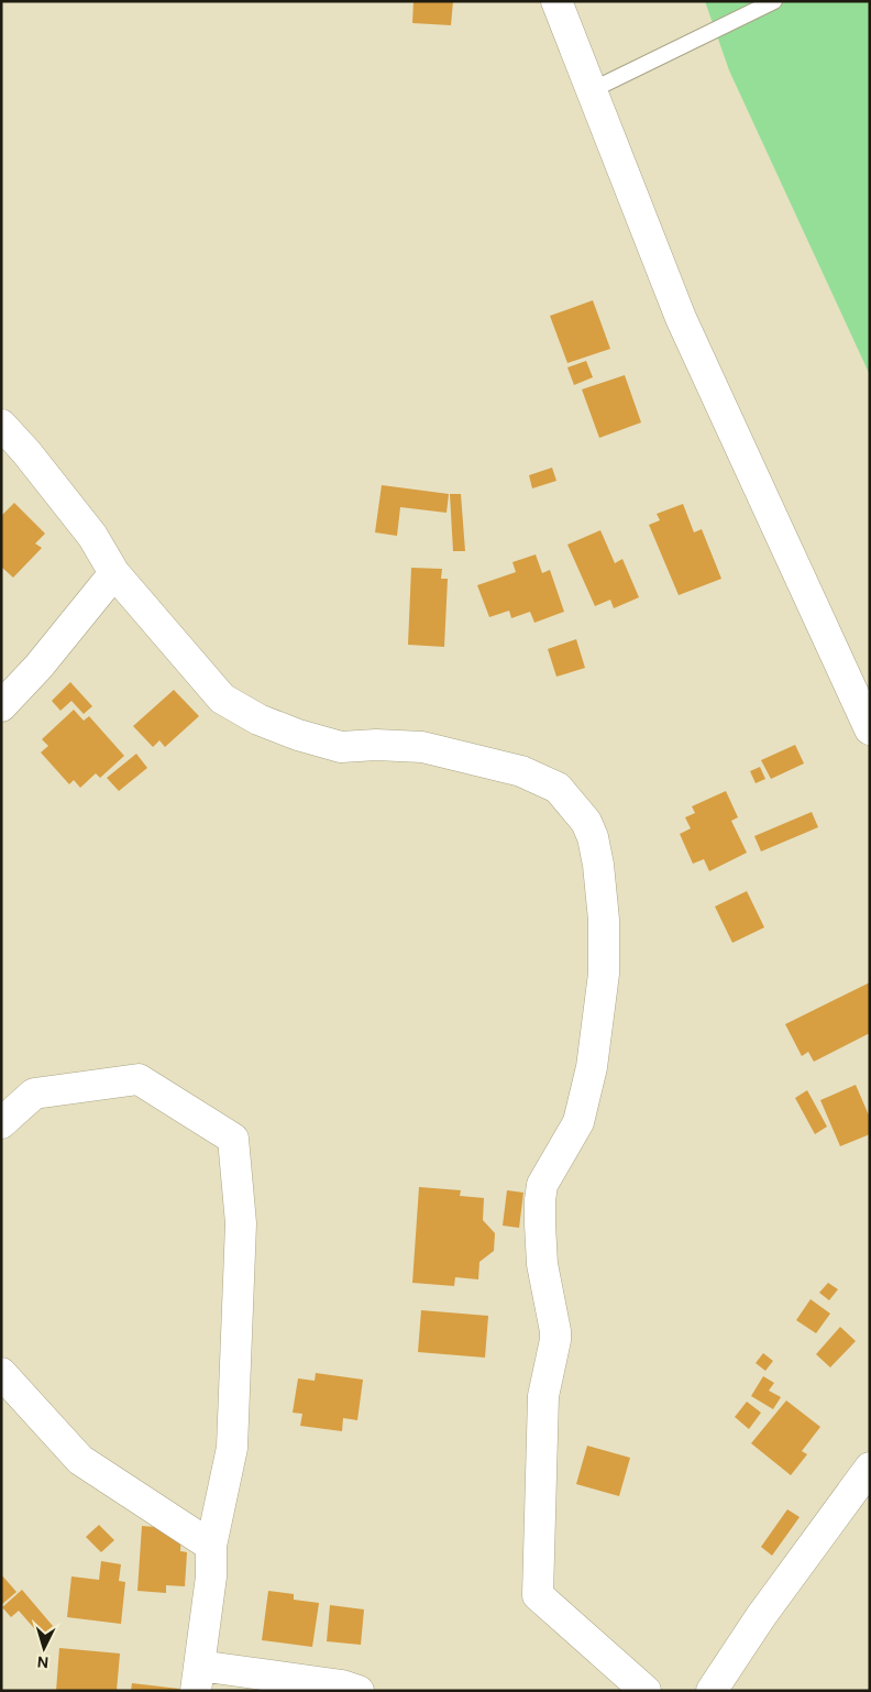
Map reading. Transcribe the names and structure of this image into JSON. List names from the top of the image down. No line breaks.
{"north":"bottom"}
